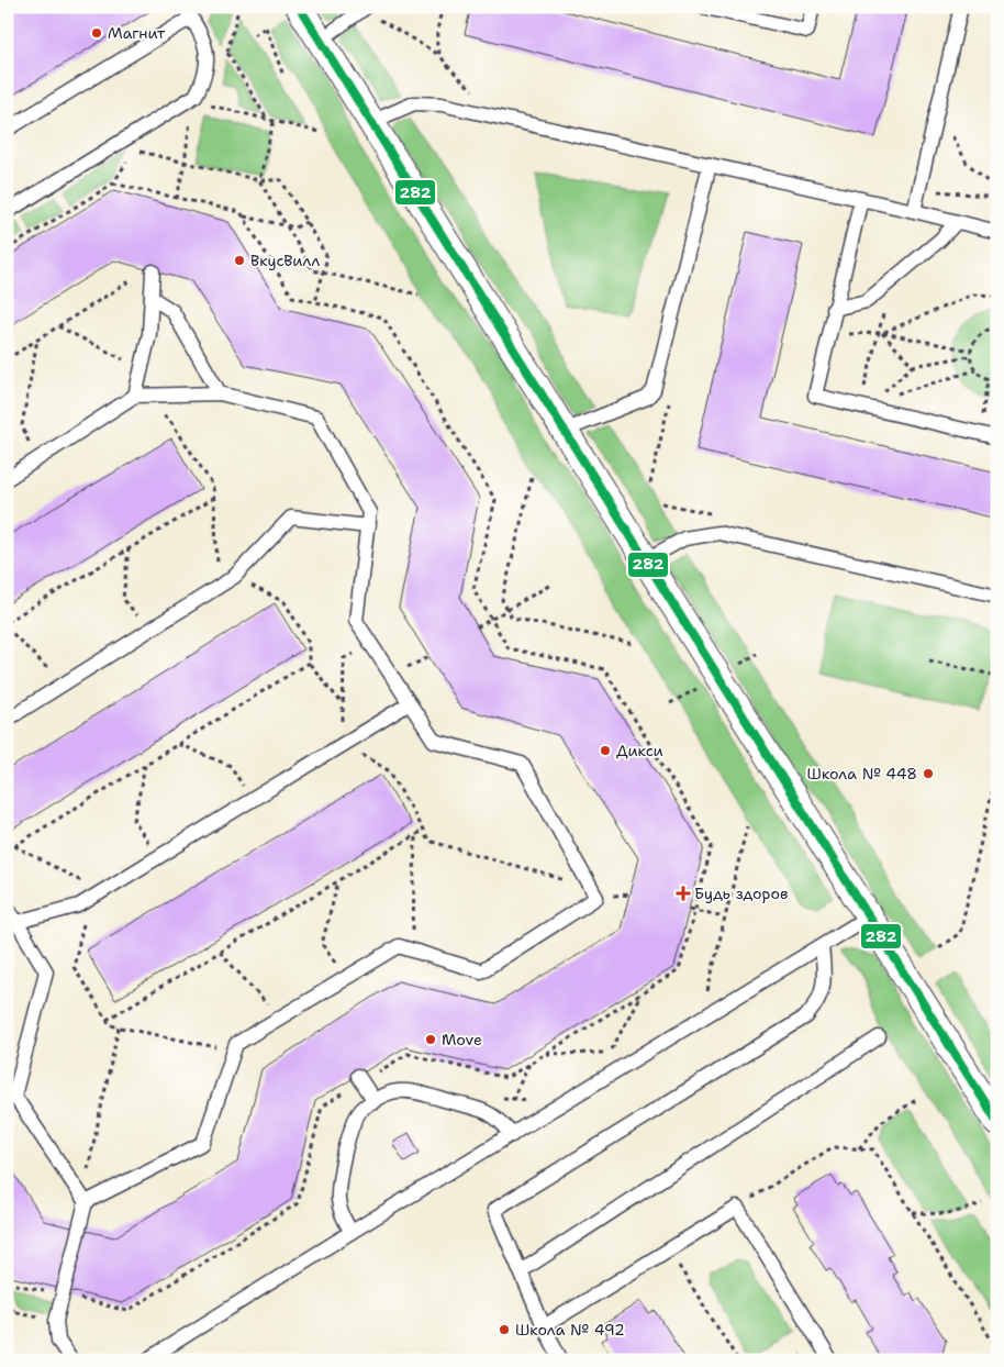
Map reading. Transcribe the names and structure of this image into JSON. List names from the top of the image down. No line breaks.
{"places":{"other":["Магнит","ВкусВилл","Дикси","Школа № 448","Move","Школа № 492"],"health":["Будь здоров"]},"lines":["transit line 282"]}
